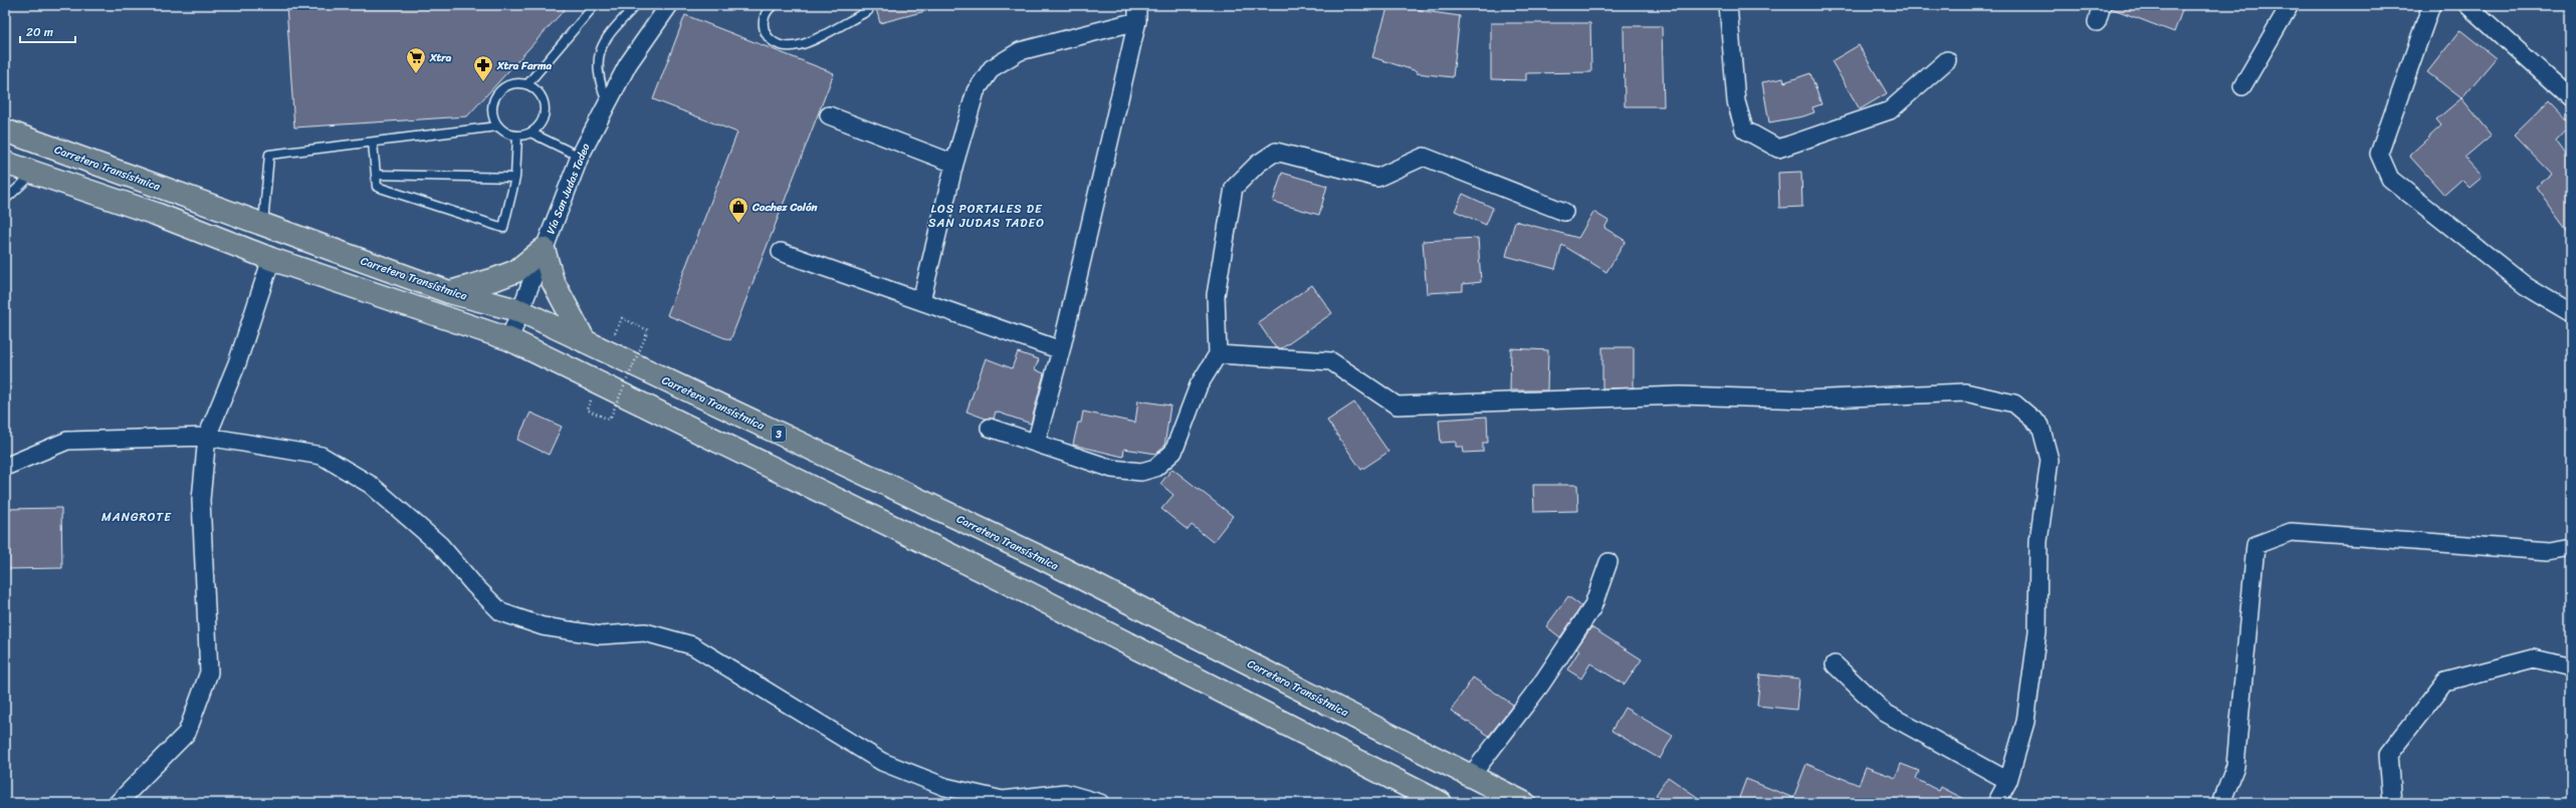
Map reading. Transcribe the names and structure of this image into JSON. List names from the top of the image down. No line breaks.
{"streets":{"main road":["Carretera Transístmica","3"],"street":["Vía San Judas Tadeo"]},"crossings":[["Carretera Transístmica","Vía San Judas Tadeo"]],"districts":["LOS PORTALES DE SAN JUDAS TADEO","MANGROTE"],"places":{"supermarket":["Xtra"],"pharmacy":["Xtra Farma"],"shop":["Cochez Colón"]},"scale_bar":"20 m"}
